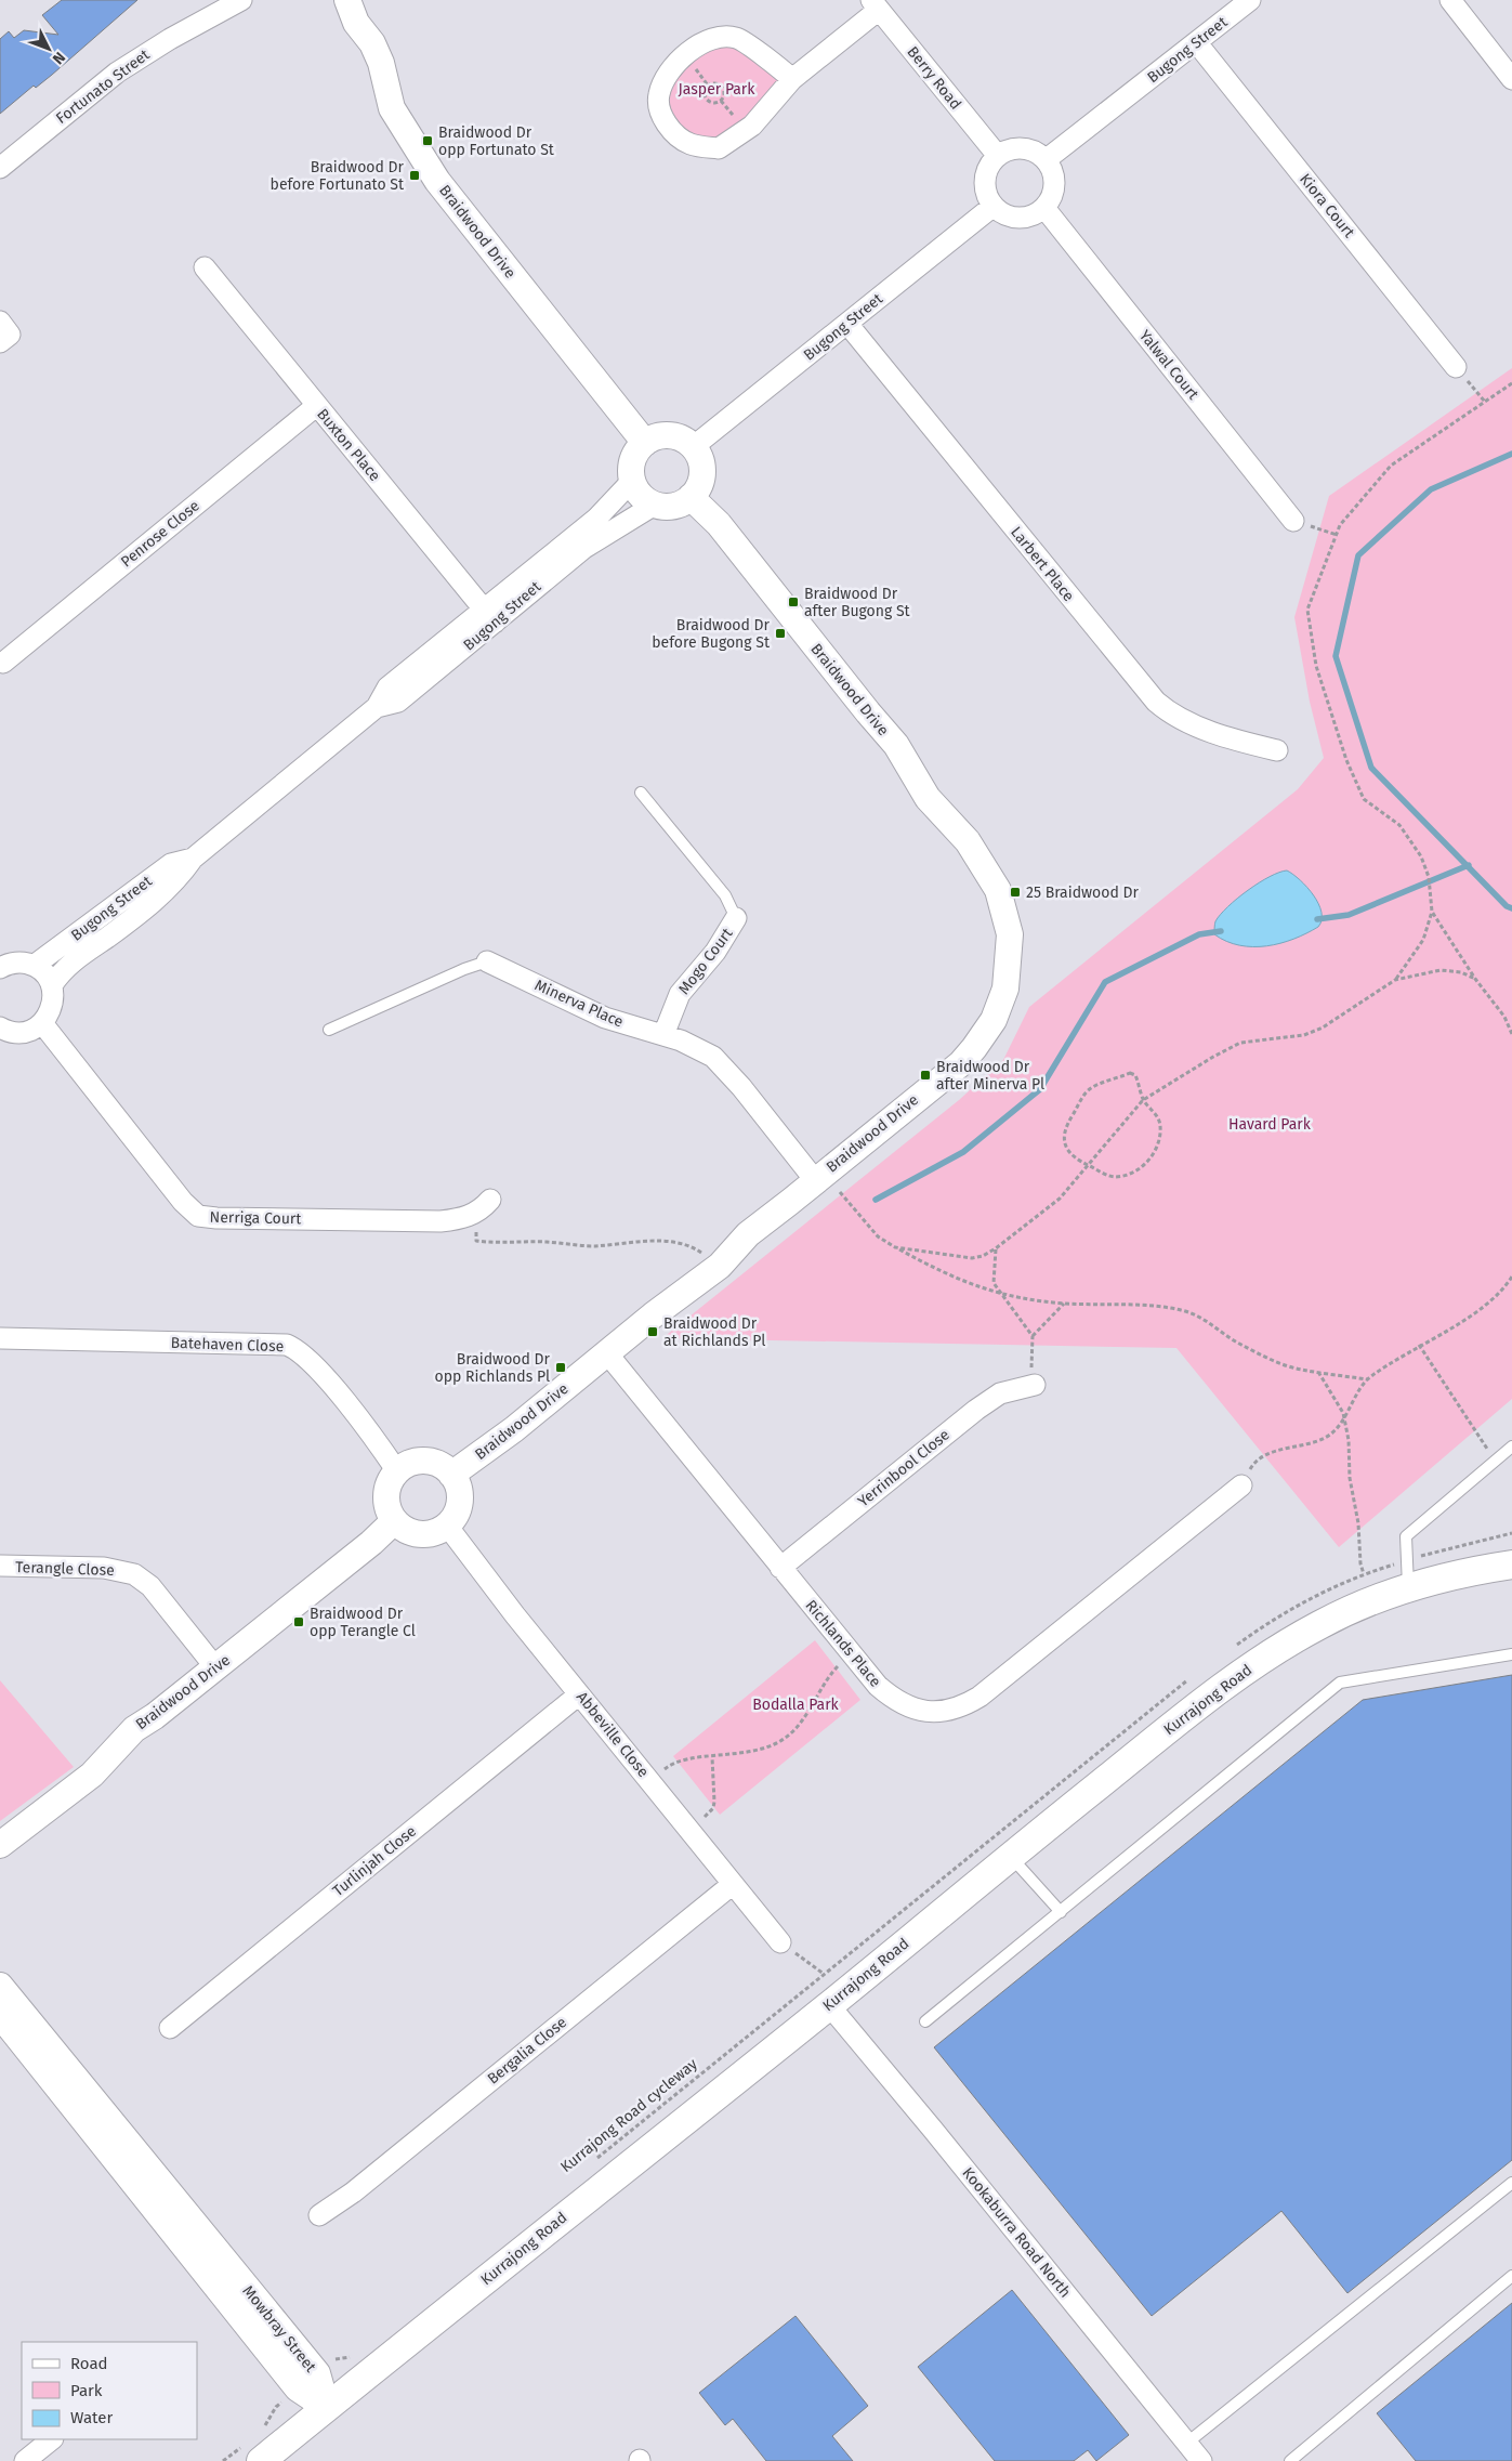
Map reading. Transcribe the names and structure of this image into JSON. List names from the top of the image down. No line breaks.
{"streets":{"main road":["Kurrajong Road"],"street":["Bugong Street","Berry Road","Fortunato Street","Kiora Court","Braidwood Drive","Yalwal Court","Buxton Place","Penrose Close","Larbert Place","Mogo Court","Minerva Place","Nerriga Court","Batehaven Close","Yerrinbool Close","Terangle Close","Richlands Place","Abbeville Close","Turlinjah Close","Bergalia Close","Kookaburra Road North","Mowbray Street"],"path":["Kurrajong Road cycleway"]},"crossings":[["Bugong Street","Berry Road"],["Bugong Street","Kiora Court"],["Bugong Street","Braidwood Drive"],["Bugong Street","Yalwal Court"],["Bugong Street","Buxton Place"],["Bugong Street","Larbert Place"],["Berry Road","Yalwal Court"],["Braidwood Drive","Minerva Place"],["Braidwood Drive","Batehaven Close"],["Braidwood Drive","Terangle Close"],["Braidwood Drive","Richlands Place"],["Braidwood Drive","Abbeville Close"],["Buxton Place","Penrose Close"],["Mogo Court","Minerva Place"],["Batehaven Close","Abbeville Close"],["Yerrinbool Close","Richlands Place"],["Kurrajong Road","Kookaburra Road North"],["Kurrajong Road","Mowbray Street"],["Abbeville Close","Turlinjah Close"],["Abbeville Close","Bergalia Close"]],"parks":["Jasper Park","Havard Park","Bodalla Park"],"places":{"transit":["Braidwood Dr opp Fortunato St","Braidwood Dr before Fortunato St","Braidwood Dr after Bugong St","Braidwood Dr before Bugong St","25 Braidwood Dr","Braidwood Dr after Minerva Pl","Braidwood Dr at Richlands Pl","Braidwood Dr opp Richlands Pl","Braidwood Dr opp Terangle Cl"]},"legend":["Road","Park","Water"],"north":"bottom right"}
